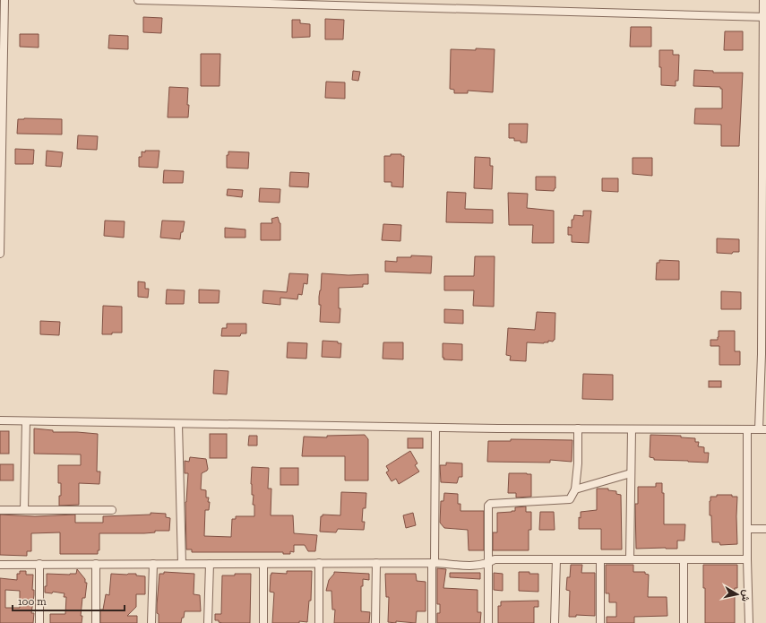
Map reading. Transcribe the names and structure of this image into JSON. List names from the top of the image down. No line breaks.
{"scale_bar":"100 m","north":"right"}
